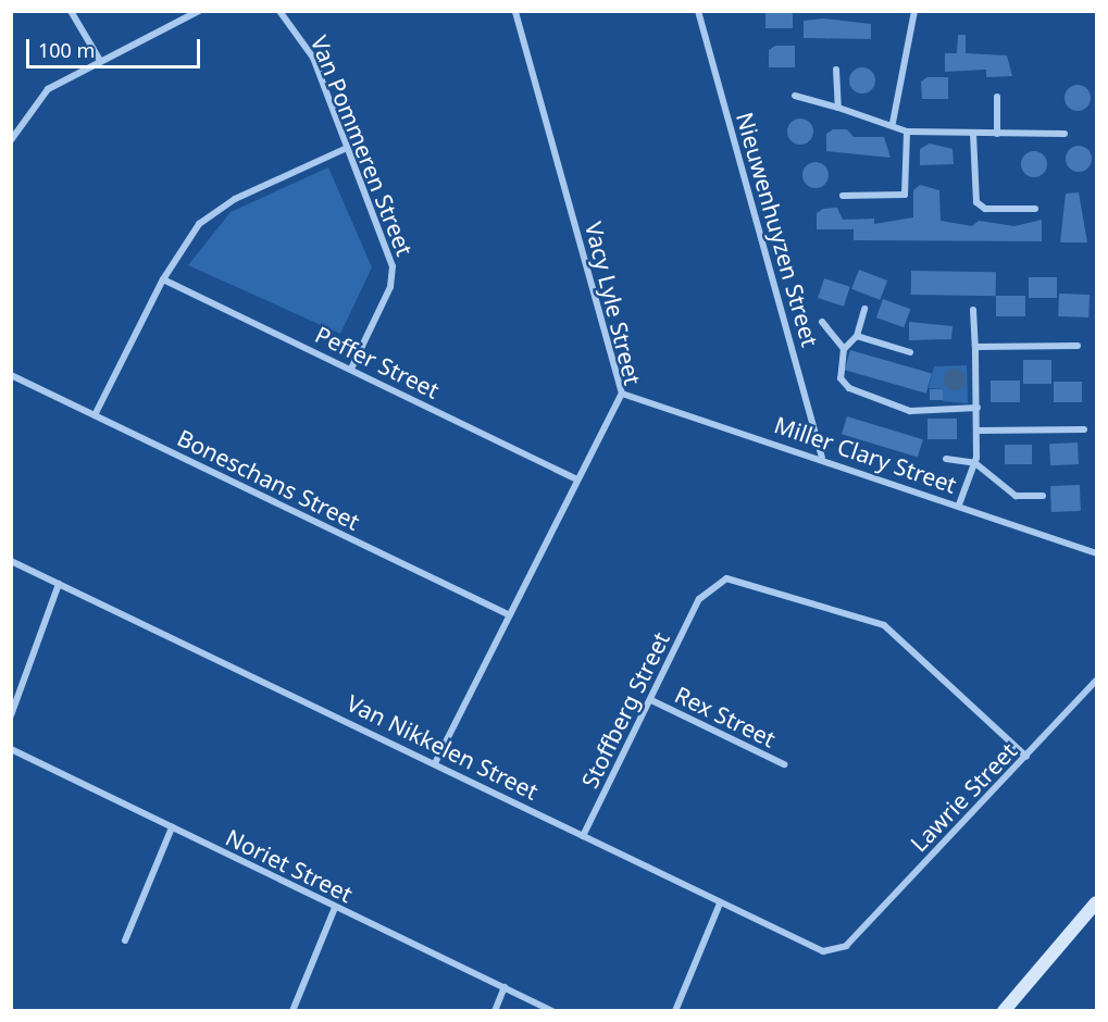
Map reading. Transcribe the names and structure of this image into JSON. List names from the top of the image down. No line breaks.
{"streets":{"street":["Van Pommeren Street","Nieuwenhuyzen Street","Vacy Lyle Street","Peffer Street","Miller Clary Street","Boneschans Street","Stoffberg Street","Rex Street","Van Nikkelen Street","Lawrie Street","Noriet Street"]},"crossings":[["Van Pommeren Street","Peffer Street"],["Nieuwenhuyzen Street","Miller Clary Street"],["Vacy Lyle Street","Peffer Street"],["Vacy Lyle Street","Miller Clary Street"],["Vacy Lyle Street","Boneschans Street"],["Vacy Lyle Street","Van Nikkelen Street"],["Stoffberg Street","Rex Street"],["Stoffberg Street","Van Nikkelen Street"],["Stoffberg Street","Lawrie Street"],["Van Nikkelen Street","Lawrie Street"]],"scale_bar":"100 m"}
